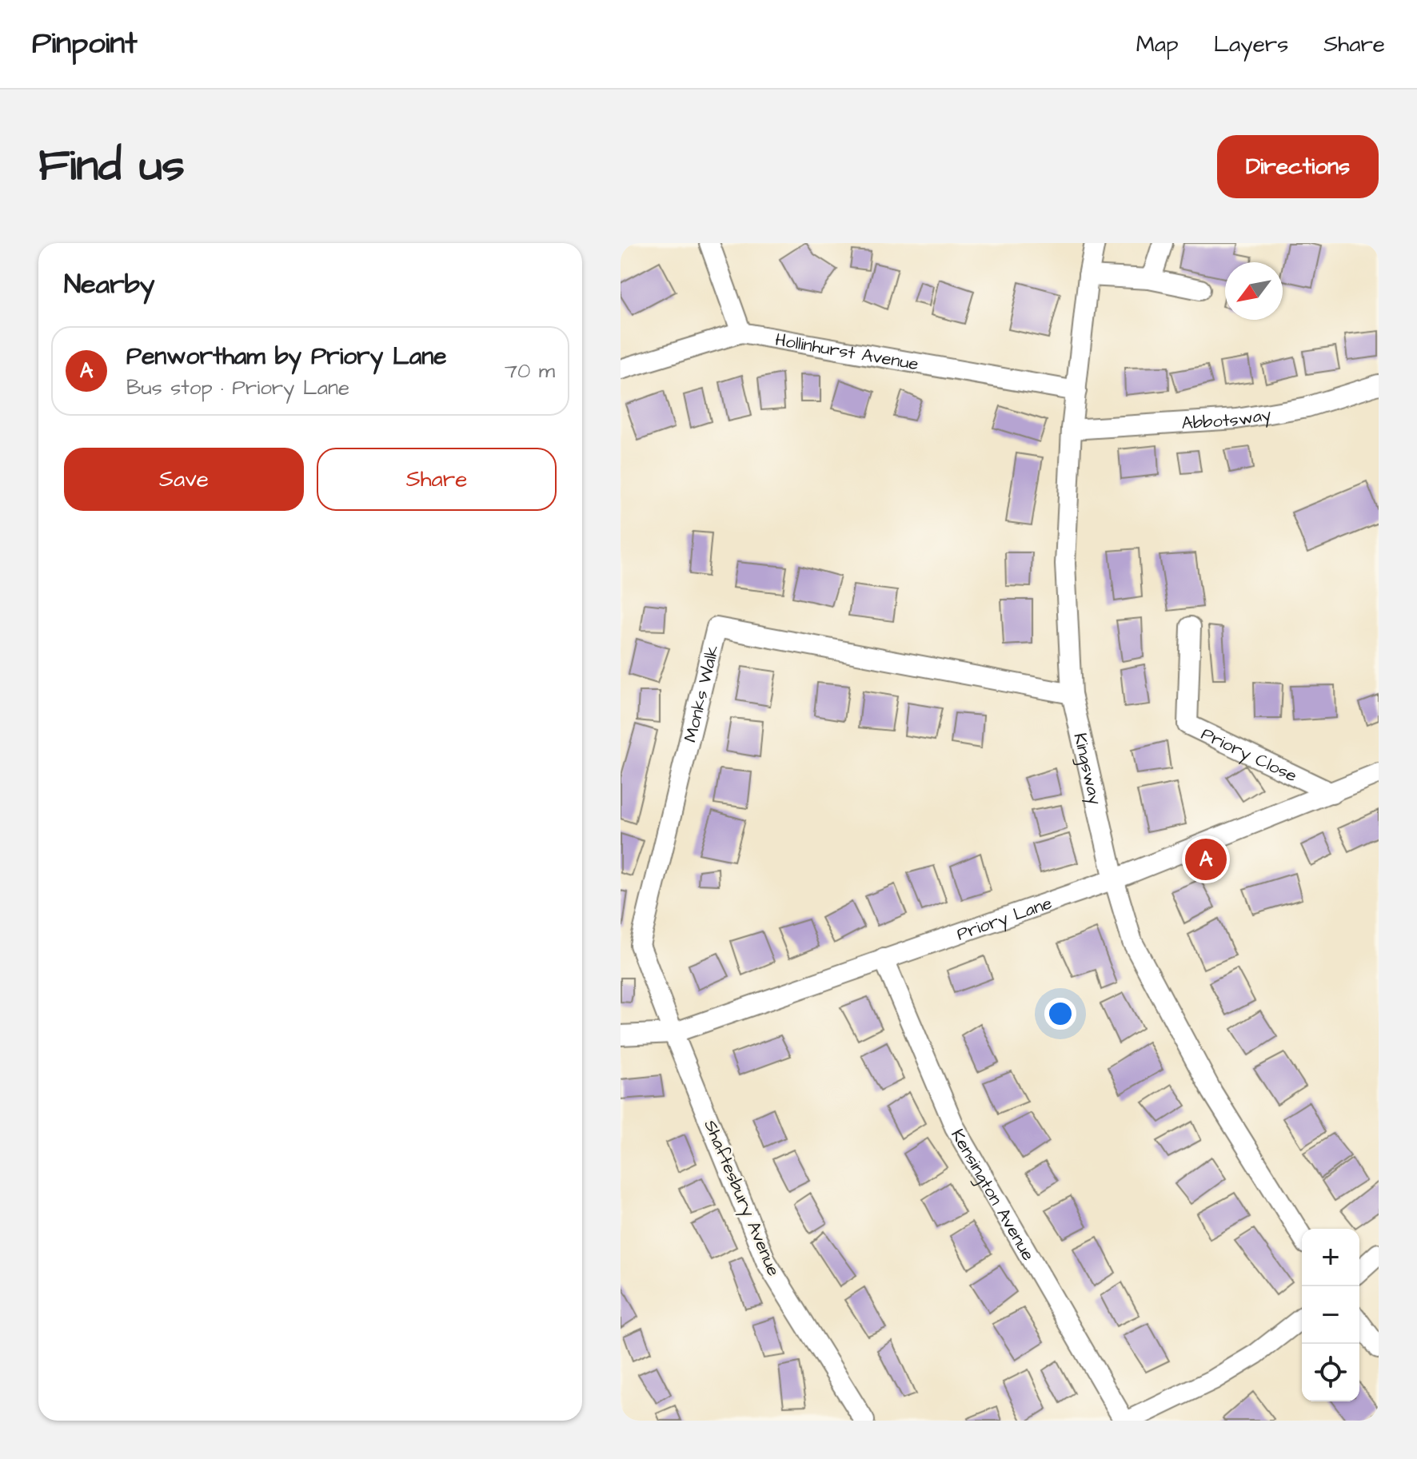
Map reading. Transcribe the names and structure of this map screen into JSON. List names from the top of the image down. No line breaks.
{"streets":{"street":["Hollinhurst Avenue","Abbotsway","Monks Walk","Priory Close","Kingsway","Priory Lane","Kensington Avenue","Shaftesbury Avenue"]},"crossings":[["Hollinhurst Avenue","Kingsway"],["Abbotsway","Kingsway"],["Monks Walk","Kingsway"],["Monks Walk","Priory Lane"],["Monks Walk","Shaftesbury Avenue"],["Priory Close","Priory Lane"],["Kingsway","Priory Lane"],["Priory Lane","Kensington Avenue"],["Priory Lane","Shaftesbury Avenue"]],"north":"bottom left","page":{"header":"Pinpoint","nav":["Map","Layers","Share"],"title":"Find us","buttons":["Directions",["Save","Share"]],"heading":"Nearby","list":[{"mark":"A","name":"Penwortham by Priory Lane","note":"Bus stop · Priory Lane","value":"70 m"}],"pins":"A","map_buttons":["+","−"]}}
